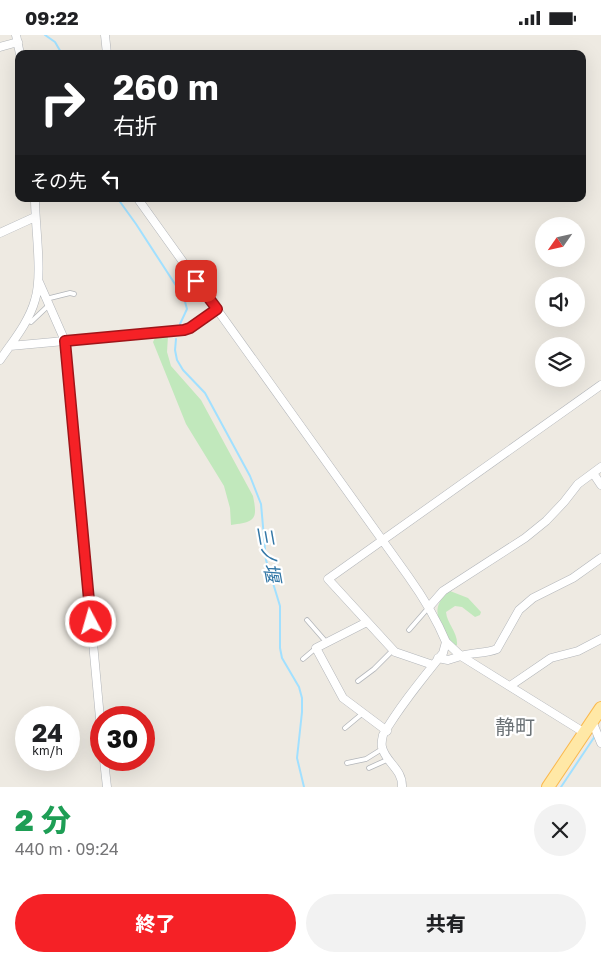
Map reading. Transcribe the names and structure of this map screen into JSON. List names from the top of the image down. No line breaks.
{"districts":["静町"],"water":["三ノ堰"],"north":"bottom left","page":{"status":"09:22","turn":["260 m","右折"],"then":"その先","speed":"24 km/h","limit":"30","heading":["2 分","440 m · 09:24"],"buttons":["終了","共有"]}}
